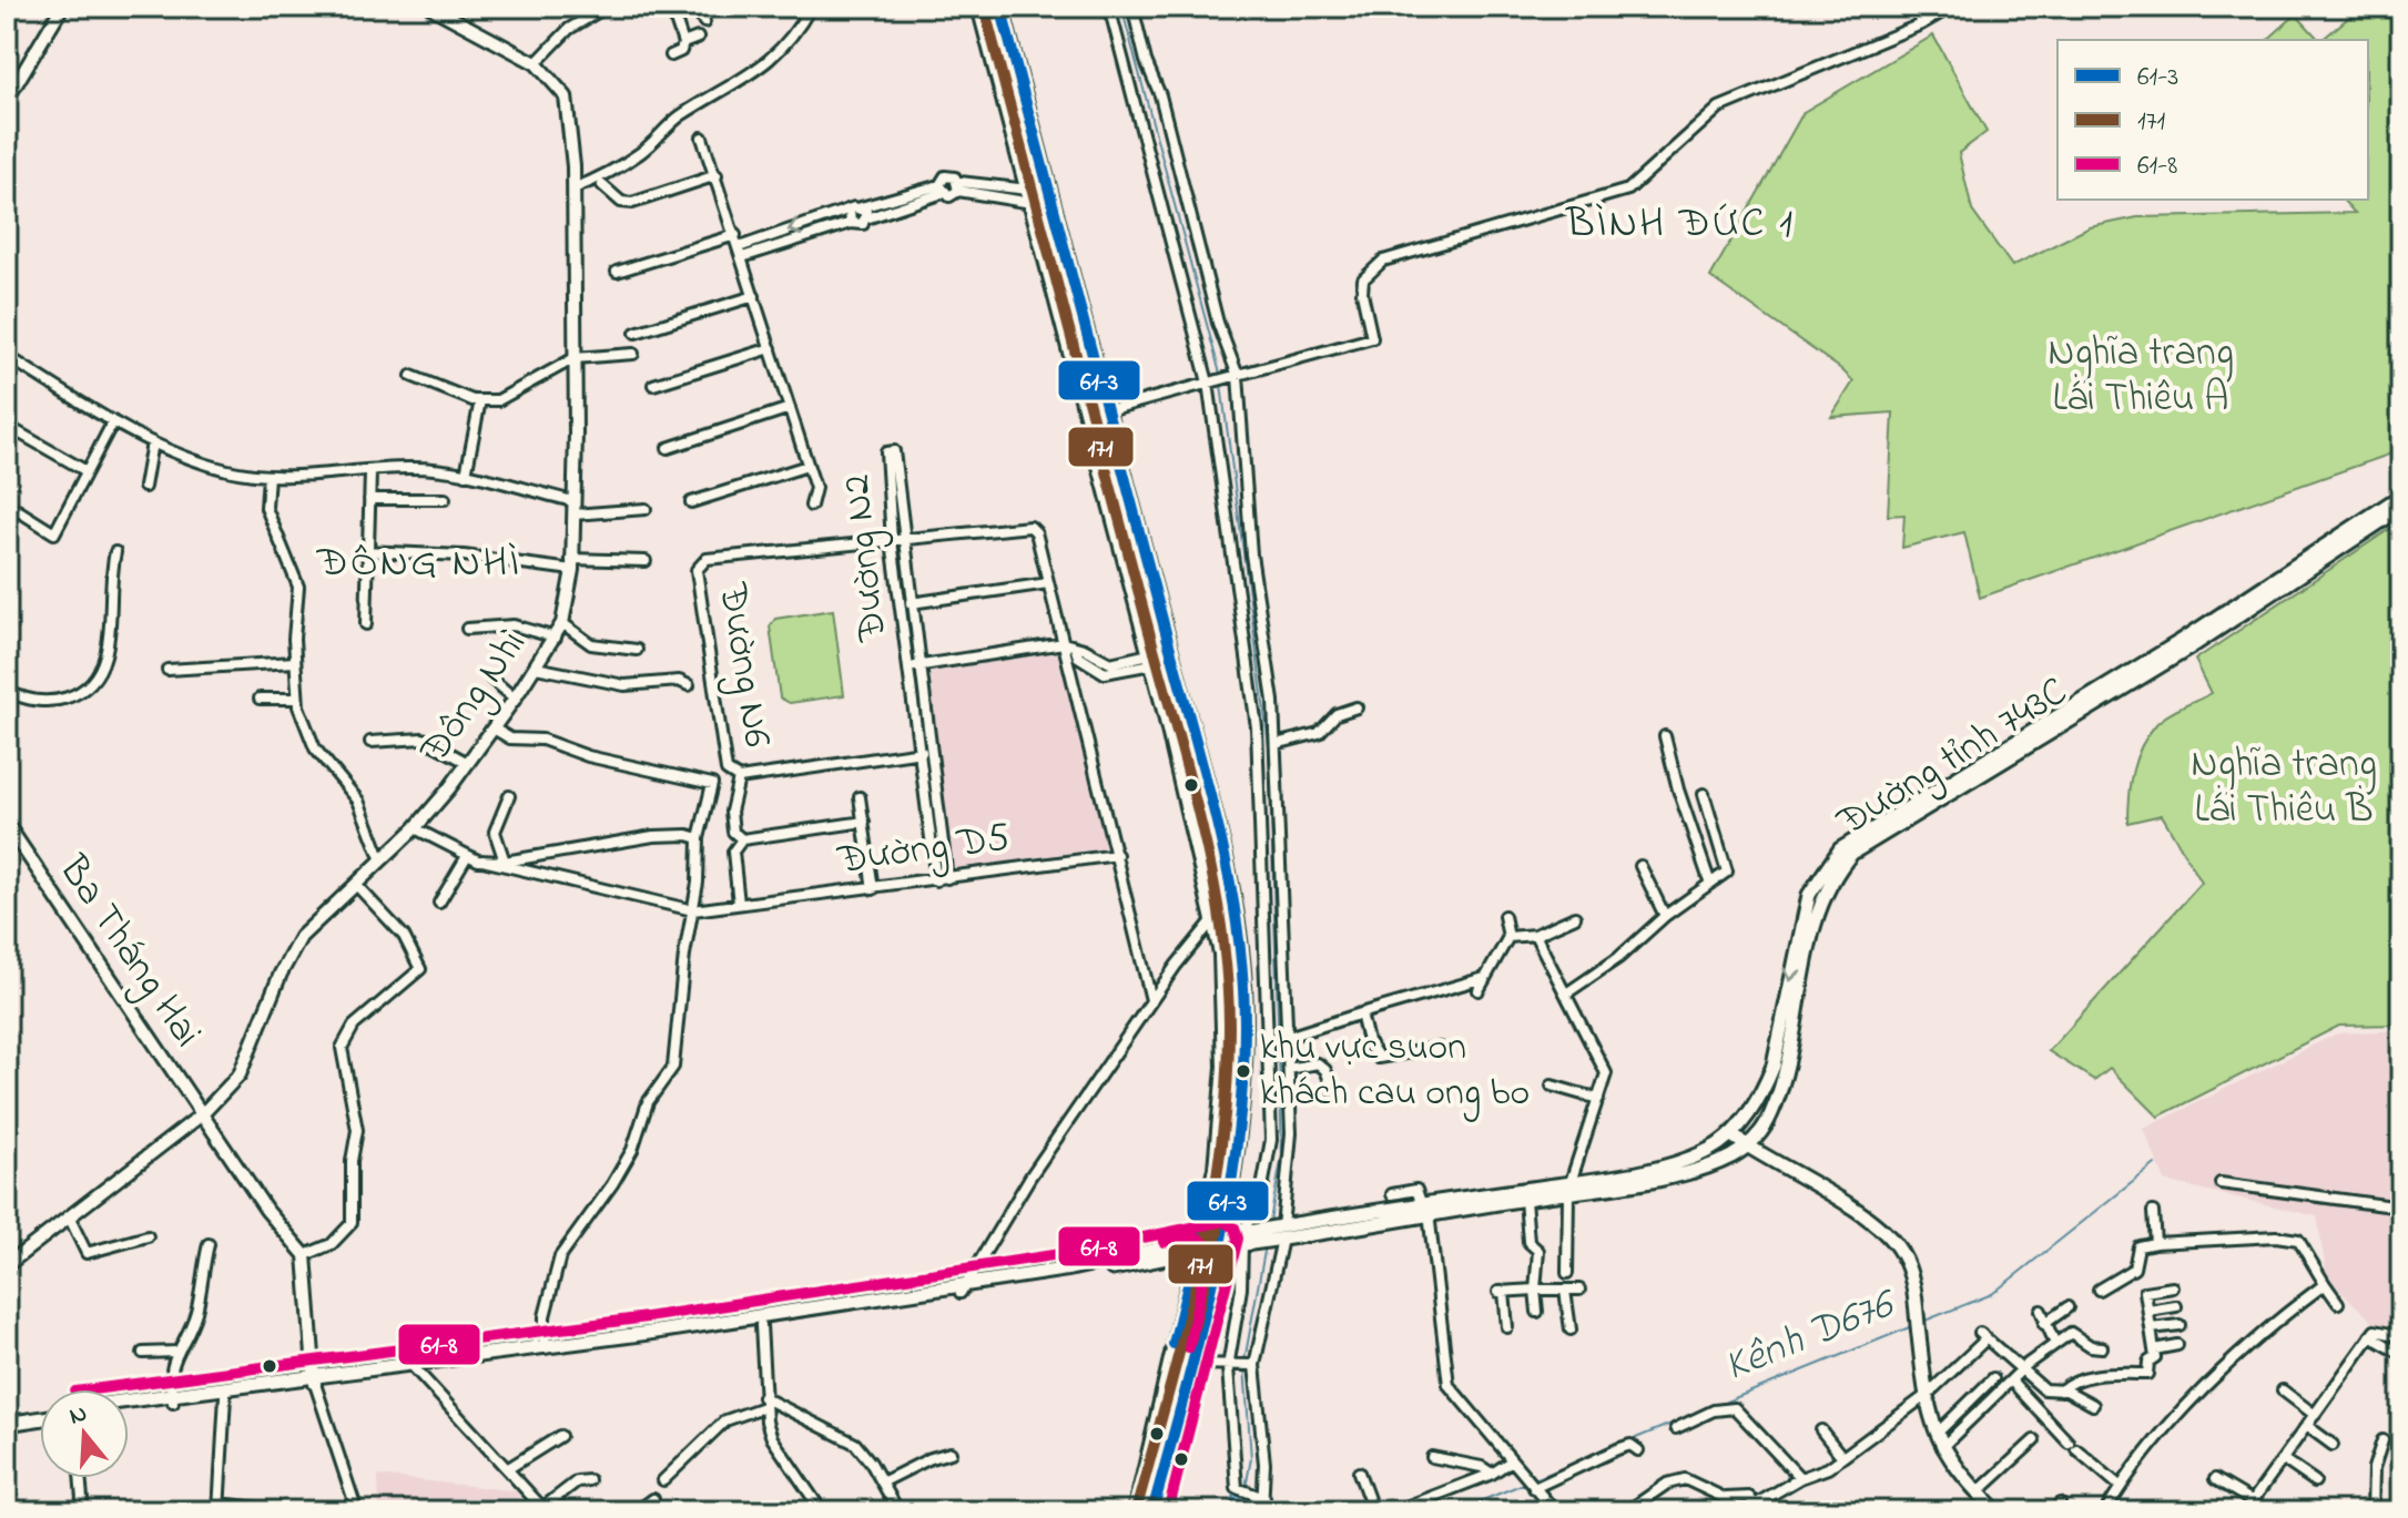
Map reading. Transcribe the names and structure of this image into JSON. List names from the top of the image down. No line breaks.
{"streets":{"main road":["Đường tỉnh 743C"],"street":["Đường N2","Đường N6","Đông Nhì","Đường D5","Ba Tháng Hai"]},"crossings":[["Đường N2","Đường N6"],["Đường N2","Đường D5"],["Đông Nhì","Ba Tháng Hai"]],"districts":["BÌNH ĐỨC 1","ĐÔNG NHÌ"],"water":["Kênh D676"],"parks":["Nghĩa trang Lái Thiêu A","Nghĩa trang Lái Thiêu B"],"places":["khu vực suon khách cau ong bo"],"lines":["transit line 61-3","transit line 171","transit line 61-8"],"legend":["61-3","171","61-8"],"north":"top"}
